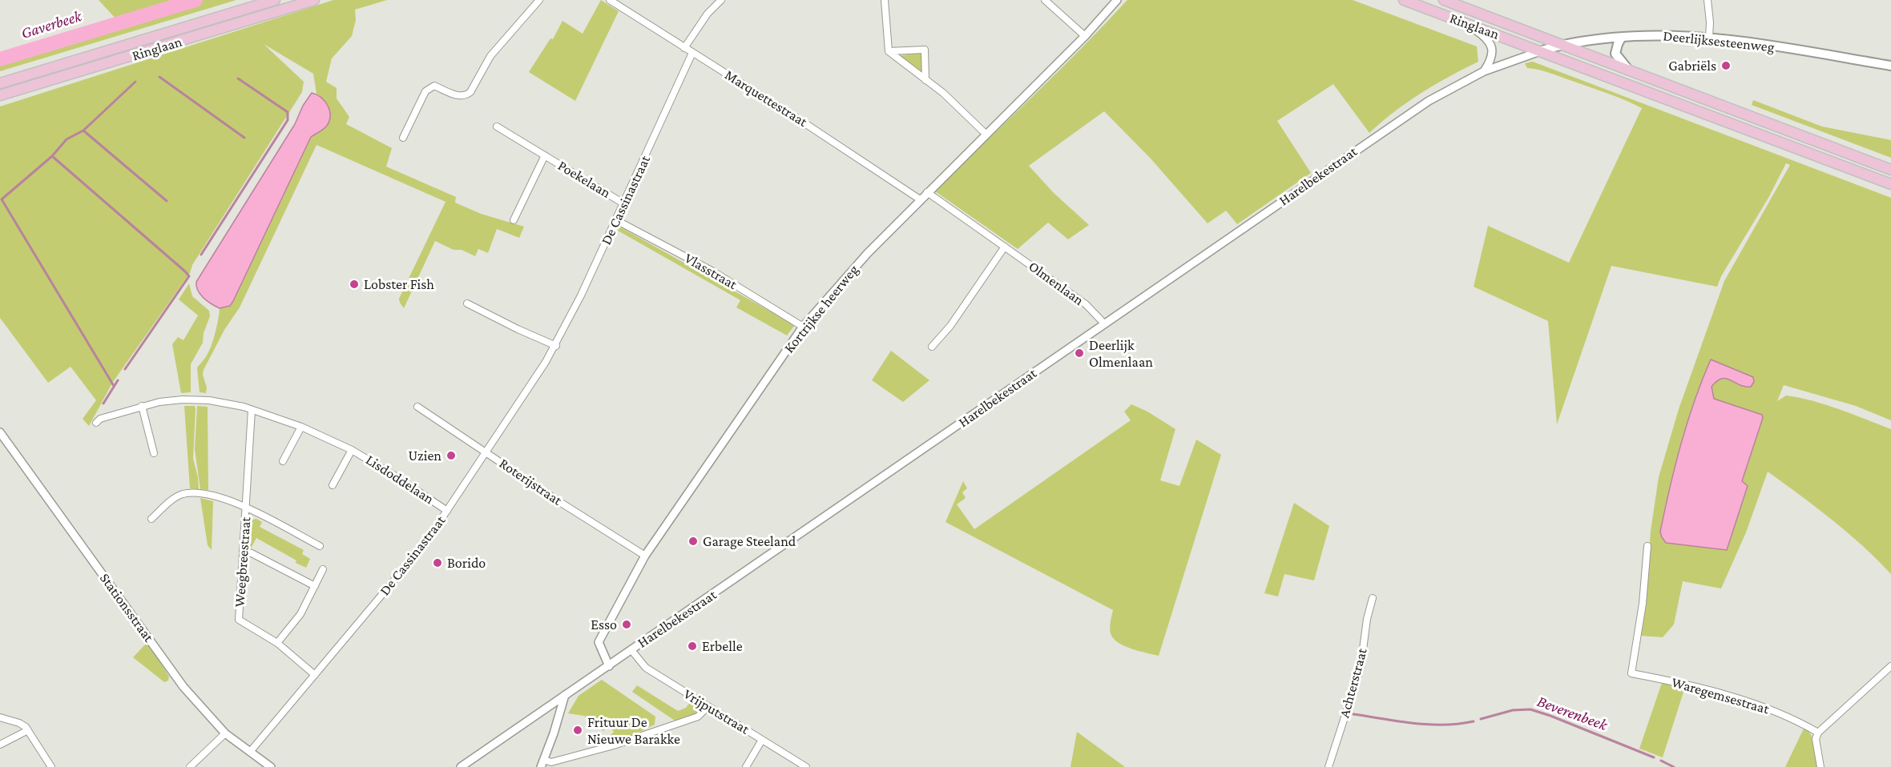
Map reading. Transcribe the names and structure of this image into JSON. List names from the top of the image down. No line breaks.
{"streets":{"main road":["Ringlaan","Deerlijksesteenweg"],"street":["Marquettestraat","Harelbekestraat","Poekelaan","De Cassinastraat","Vlasstraat","Olmenlaan","Kortrijkse heerweg","Lisdoddelaan","Roterijstraat","Weegbreestraat","Stationsstraat","Achterstraat","Waregemsestraat","Vrijputstraat"]},"crossings":[["Ringlaan","Harelbekestraat"],["Marquettestraat","De Cassinastraat"],["Marquettestraat","Kortrijkse heerweg"],["Harelbekestraat","Olmenlaan"],["Harelbekestraat","Kortrijkse heerweg"],["Harelbekestraat","Vrijputstraat"],["Poekelaan","De Cassinastraat"],["De Cassinastraat","Vlasstraat"],["De Cassinastraat","Lisdoddelaan"],["De Cassinastraat","Roterijstraat"],["De Cassinastraat","Weegbreestraat"],["De Cassinastraat","Stationsstraat"],["Vlasstraat","Kortrijkse heerweg"],["Olmenlaan","Kortrijkse heerweg"],["Kortrijkse heerweg","Roterijstraat"],["Lisdoddelaan","Weegbreestraat"]],"water":["Gaverbeek","Beverenbeek"],"places":["Gabriëls","Lobster Fish","Deerlijk Olmenlaan","Uzien","Garage Steeland","Borido","Esso","Erbelle","Frituur De Nieuwe Barakke"]}
